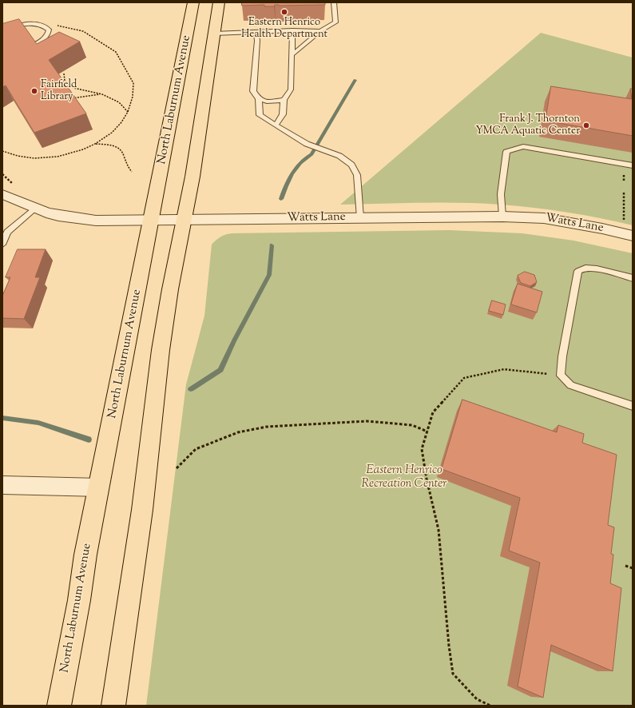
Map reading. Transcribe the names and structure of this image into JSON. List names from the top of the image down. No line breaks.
{"streets":{"main road":["North Laburnum Avenue"],"street":["Watts Lane"]},"crossings":[["North Laburnum Avenue","Watts Lane"]],"parks":["Eastern Henrico Recreation Center"],"places":["Eastern Henrico Health Department","Fairfield Library","Frank J. Thornton YMCA Aquatic Center"]}
